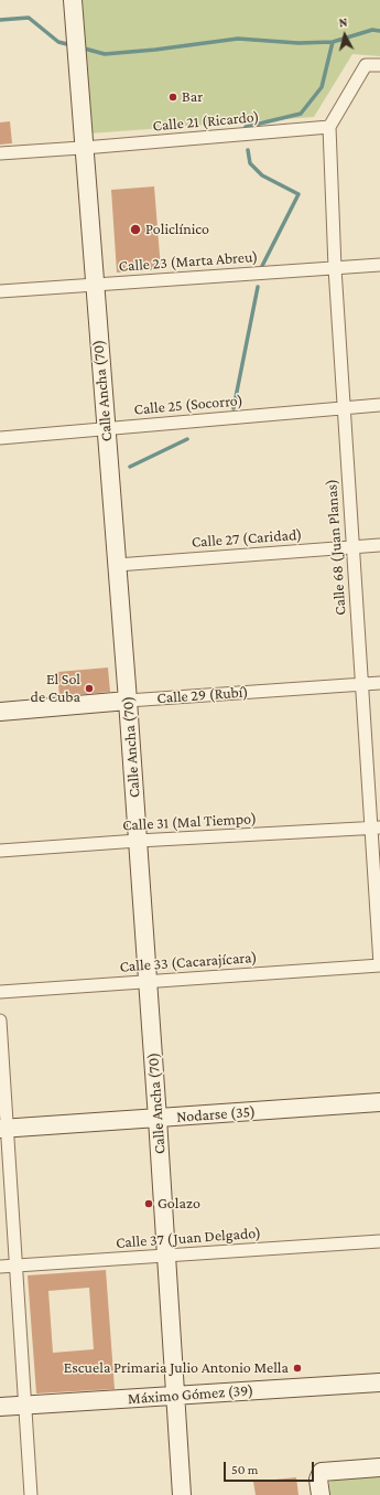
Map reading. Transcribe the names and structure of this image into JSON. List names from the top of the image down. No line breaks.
{"streets":{"street":["Calle 21 (Ricardo)","Calle 23 (Marta Abreu)","Calle Ancha (70)","Calle 25 (Socorro)","Calle 27 (Caridad)","Calle 68 (Juan Planas)","Calle 29 (Rubí)","Calle 31 (Mal Tiempo)","Calle 33 (Cacarajícara)","Nodarse (35)","Calle 37 (Juan Delgado)","Máximo Gómez (39)"]},"crossings":[["Calle 21 (Ricardo)","Calle Ancha (70)"],["Calle 21 (Ricardo)","Calle 68 (Juan Planas)"],["Calle 23 (Marta Abreu)","Calle Ancha (70)"],["Calle 23 (Marta Abreu)","Calle 68 (Juan Planas)"],["Calle Ancha (70)","Calle 25 (Socorro)"],["Calle Ancha (70)","Calle 27 (Caridad)"],["Calle Ancha (70)","Calle 29 (Rubí)"],["Calle Ancha (70)","Calle 31 (Mal Tiempo)"],["Calle Ancha (70)","Calle 33 (Cacarajícara)"],["Calle Ancha (70)","Nodarse (35)"],["Calle Ancha (70)","Calle 37 (Juan Delgado)"],["Calle Ancha (70)","Máximo Gómez (39)"],["Calle 25 (Socorro)","Calle 68 (Juan Planas)"],["Calle 27 (Caridad)","Calle 68 (Juan Planas)"],["Calle 68 (Juan Planas)","Calle 29 (Rubí)"],["Calle 68 (Juan Planas)","Calle 31 (Mal Tiempo)"],["Calle 68 (Juan Planas)","Calle 33 (Cacarajícara)"]],"places":["Bar","Policlínico","El Sol de Cuba","Golazo","Escuela Primaria Julio Antonio Mella"],"scale_bar":"50 m","north":"top"}
